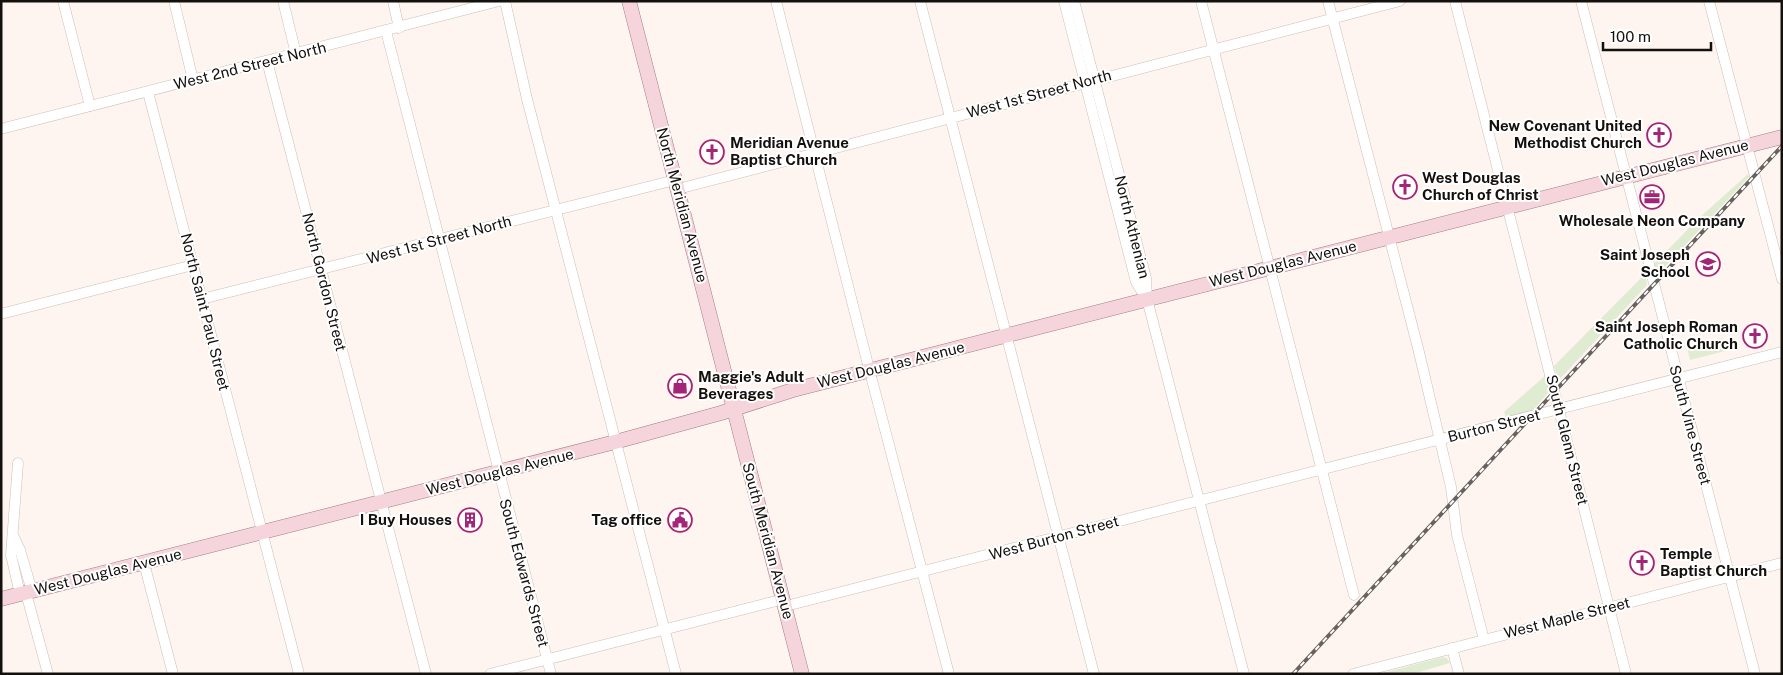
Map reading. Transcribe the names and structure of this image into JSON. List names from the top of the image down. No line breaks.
{"streets":{"main road":["West Douglas Avenue","North Meridian Avenue","South Meridian Avenue"],"street":["West 2nd Street North","West 1st Street North","North Athenian","North Gordon Street","North Saint Paul Street","South Vine Street","Burton Street","South Glenn Street","West Burton Street","South Edwards Street","West Maple Street"]},"crossings":[["West 2nd Street North","North Gordon Street"],["West 2nd Street North","North Saint Paul Street"],["West 2nd Street North","South Edwards Street"],["West 1st Street North","North Meridian Avenue"],["West 1st Street North","North Athenian"],["West 1st Street North","North Gordon Street"],["West 1st Street North","North Saint Paul Street"],["West 1st Street North","South Edwards Street"],["West Douglas Avenue","North Meridian Avenue"],["West Douglas Avenue","North Athenian"],["West Douglas Avenue","North Gordon Street"],["West Douglas Avenue","North Saint Paul Street"],["West Douglas Avenue","South Vine Street"],["West Douglas Avenue","South Glenn Street"],["West Douglas Avenue","South Meridian Avenue"],["West Douglas Avenue","South Edwards Street"],["North Meridian Avenue","South Meridian Avenue"],["North Athenian","West Burton Street"],["South Vine Street","Burton Street"],["South Vine Street","West Maple Street"],["Burton Street","South Glenn Street"],["Burton Street","West Burton Street"],["South Glenn Street","West Maple Street"],["West Burton Street","South Meridian Avenue"],["West Burton Street","South Edwards Street"]],"places":{"church":["New Covenant United Methodist Church","Meridian Avenue Baptist Church","West Douglas Church of Christ","Saint Joseph Roman Catholic Church","Temple Baptist Church"],"office":["Wholesale Neon Company"],"school or university":["Saint Joseph School"],"shop":["Maggie's Adult Beverages"],"building":["I Buy Houses"],"public building":["Tag office"]},"scale_bar":"100 m"}
